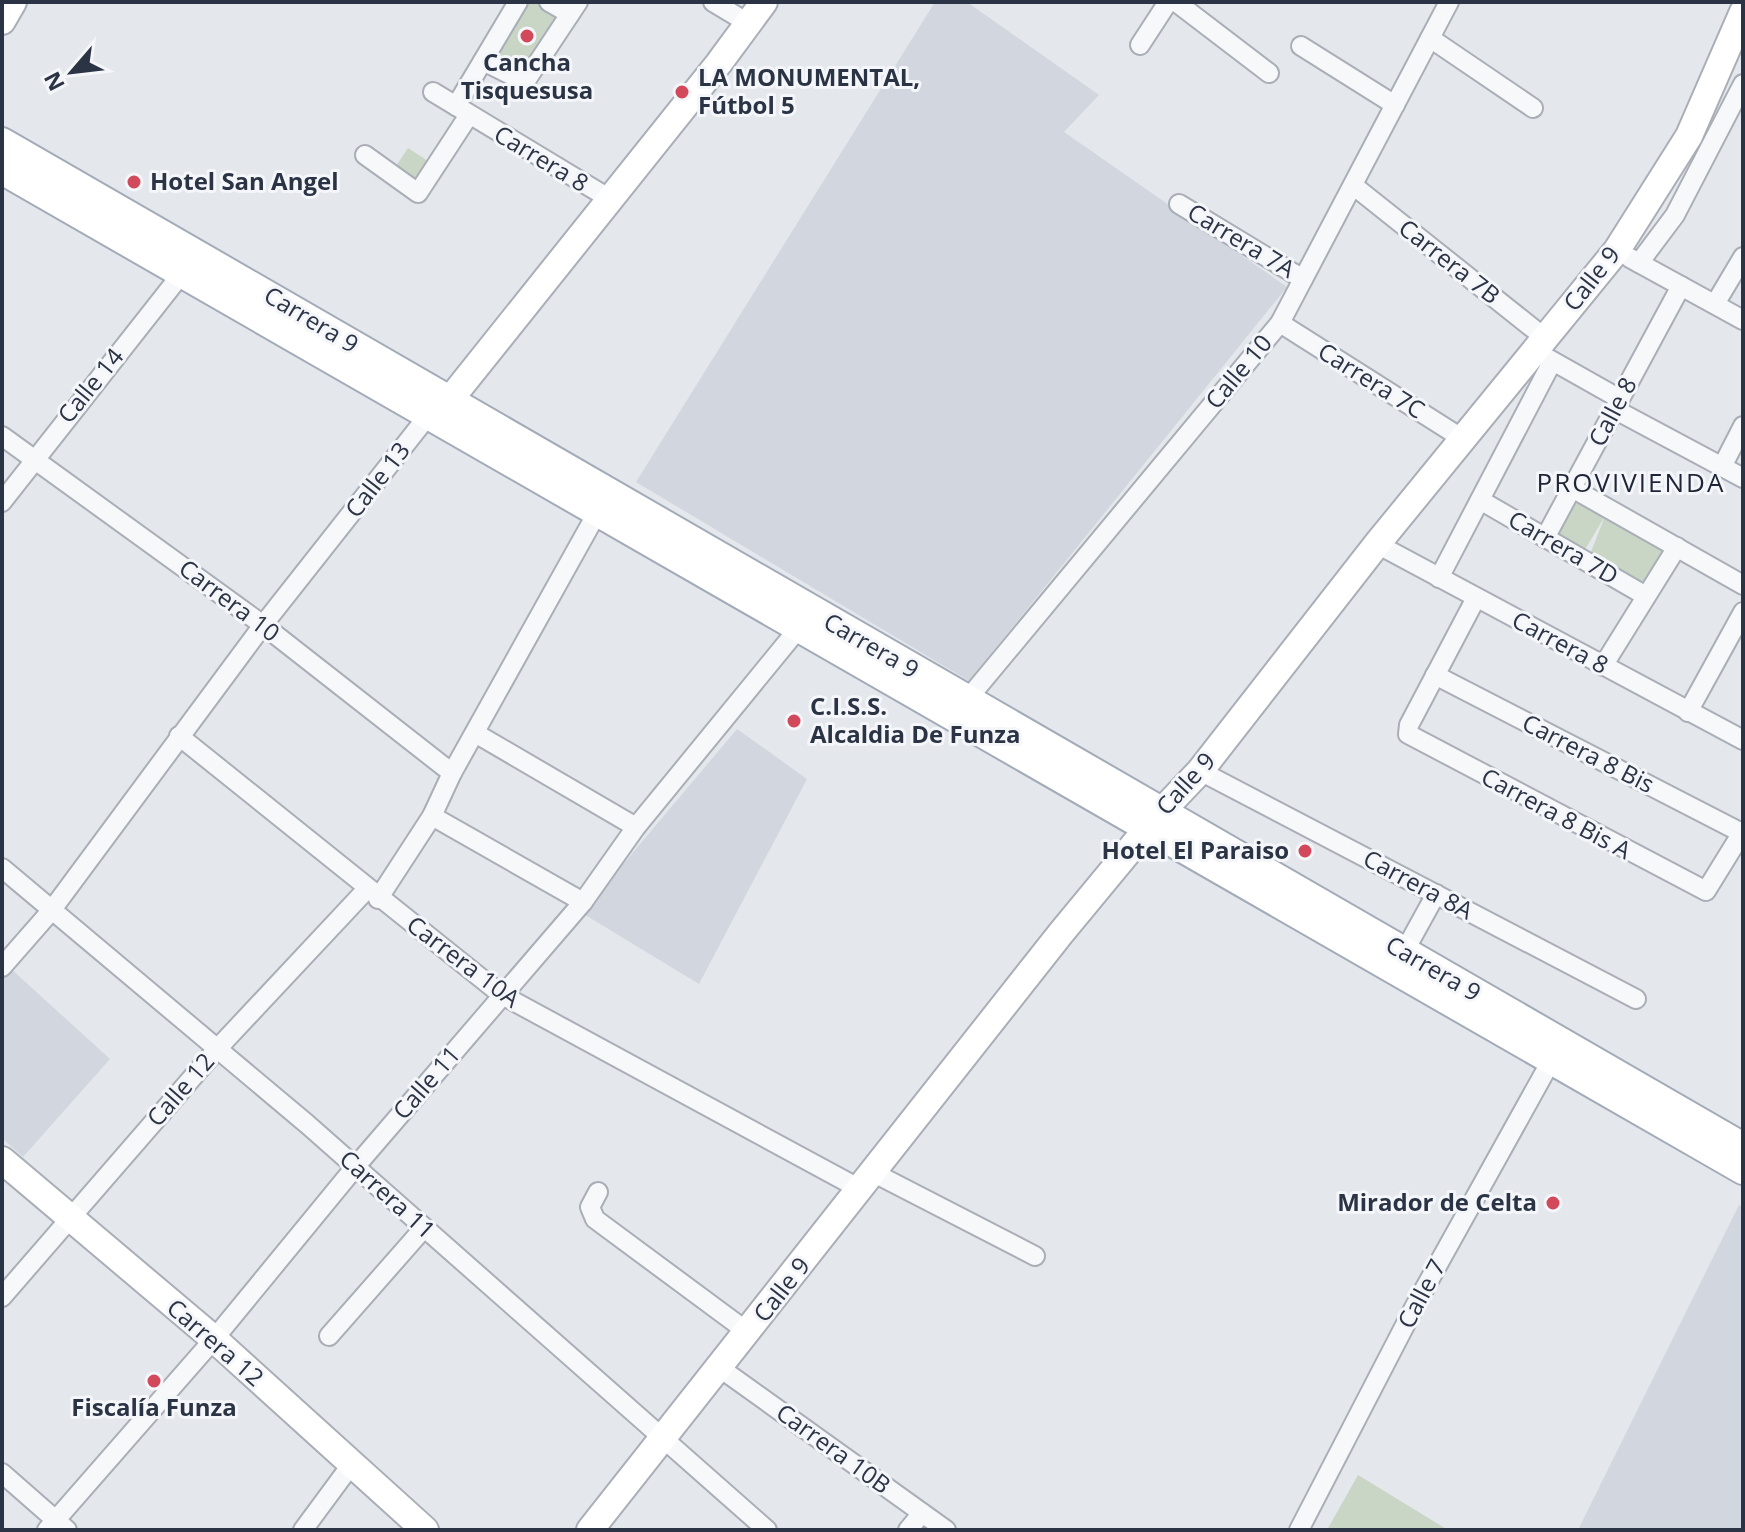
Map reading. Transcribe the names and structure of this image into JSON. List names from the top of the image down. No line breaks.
{"streets":{"main road":["Calle 9","Carrera 9","Calle 13","Carrera 12"],"street":["Carrera 8","Carrera 7A","Carrera 7B","Calle 10","Carrera 7C","Calle 14","Calle 8","Carrera 7D","Carrera 10","Carrera 8 Bis","Carrera 8 Bis A","Carrera 8A","Carrera 10A","Calle 11","Calle 12","Carrera 11","Calle 7","Carrera 10B"]},"crossings":[["Carrera 8","Calle 9"],["Carrera 8","Calle 13"],["Carrera 7A","Calle 10"],["Carrera 7B","Calle 9"],["Carrera 7B","Calle 10"],["Carrera 7B","Calle 8"],["Calle 9","Carrera 9"],["Calle 9","Carrera 7C"],["Calle 9","Carrera 8A"],["Calle 9","Carrera 10A"],["Calle 9","Carrera 11"],["Calle 9","Carrera 10B"],["Carrera 9","Calle 10"],["Carrera 9","Calle 14"],["Carrera 9","Calle 13"],["Carrera 9","Calle 11"],["Carrera 9","Calle 12"],["Carrera 9","Calle 7"],["Calle 10","Carrera 7C"],["Calle 14","Carrera 10"],["Calle 8","Carrera 7D"],["Calle 13","Carrera 10"],["Calle 13","Carrera 10A"],["Calle 13","Carrera 11"],["Carrera 10","Calle 12"],["Carrera 8 Bis","Carrera 8 Bis A"],["Carrera 10A","Calle 11"],["Carrera 10A","Calle 12"],["Calle 11","Carrera 11"],["Calle 11","Carrera 12"],["Calle 12","Carrera 11"],["Calle 12","Carrera 12"]],"districts":["PROVIVIENDA"],"places":["Cancha Tisquesusa","LA MONUMENTAL, Fútbol 5","Hotel San Angel","C.I.S.S. Alcaldia De Funza","Hotel El Paraiso","Mirador de Celta","Fiscalía Funza"],"north":"bottom left"}
